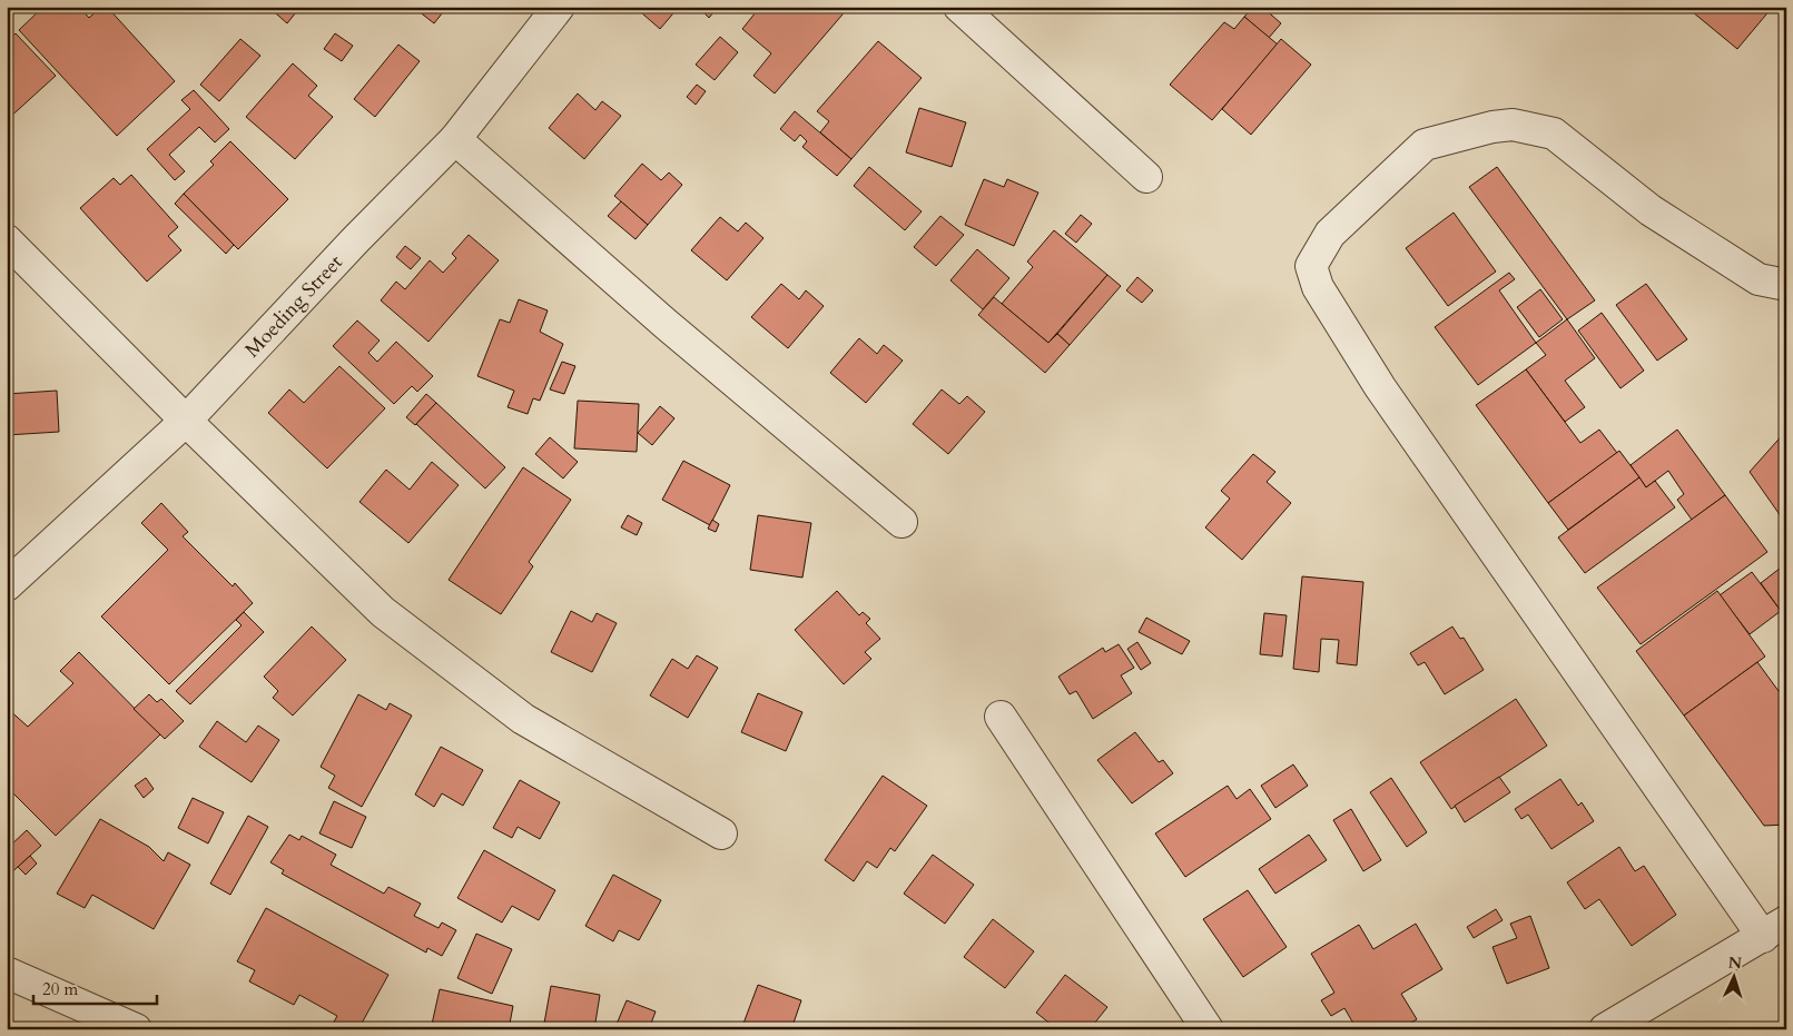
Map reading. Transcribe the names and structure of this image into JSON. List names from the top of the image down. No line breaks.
{"streets":{"street":["Moeding Street"]},"scale_bar":"20 m","north":"top"}
